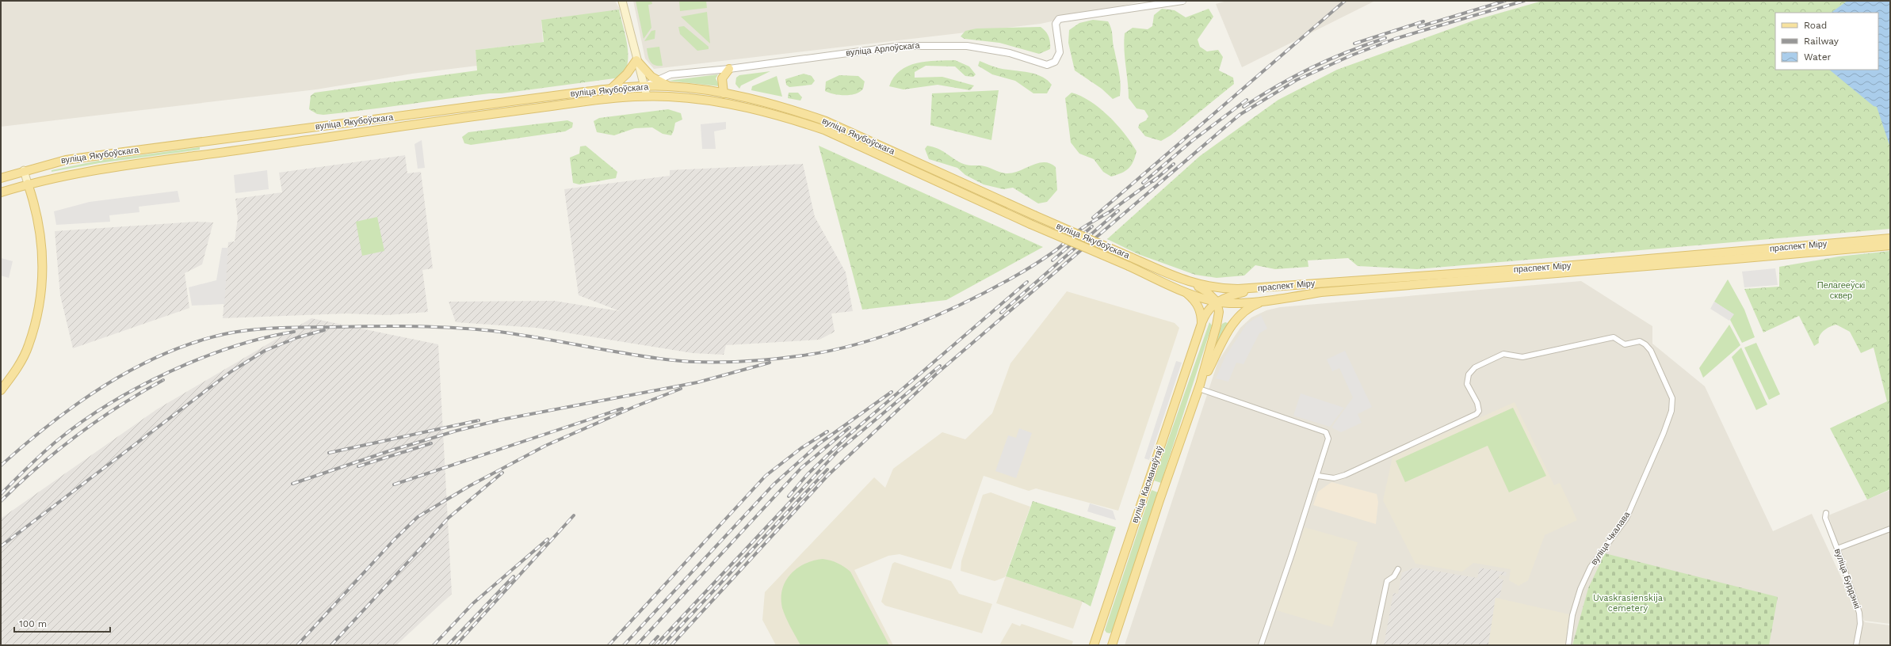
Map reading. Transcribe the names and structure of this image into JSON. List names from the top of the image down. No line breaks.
{"streets":{"main road":["вуліца Якубоўскага","праспект Міру","вуліца Касманаўтаў"],"street":["вуліца Арлоўскага","вуліца Чкалава","вуліца Бурдэнкі"]},"crossings":[["вуліца Арлоўскага","вуліца Якубоўскага"],["вуліца Якубоўскага","праспект Міру"],["вуліца Якубоўскага","вуліца Касманаўтаў"],["праспект Міру","вуліца Касманаўтаў"]],"parks":["Пелагееўскі сквер","Uvaskrasienskija cemetery"],"legend":["Road","Railway","Water"],"scale_bar":"100 m"}
